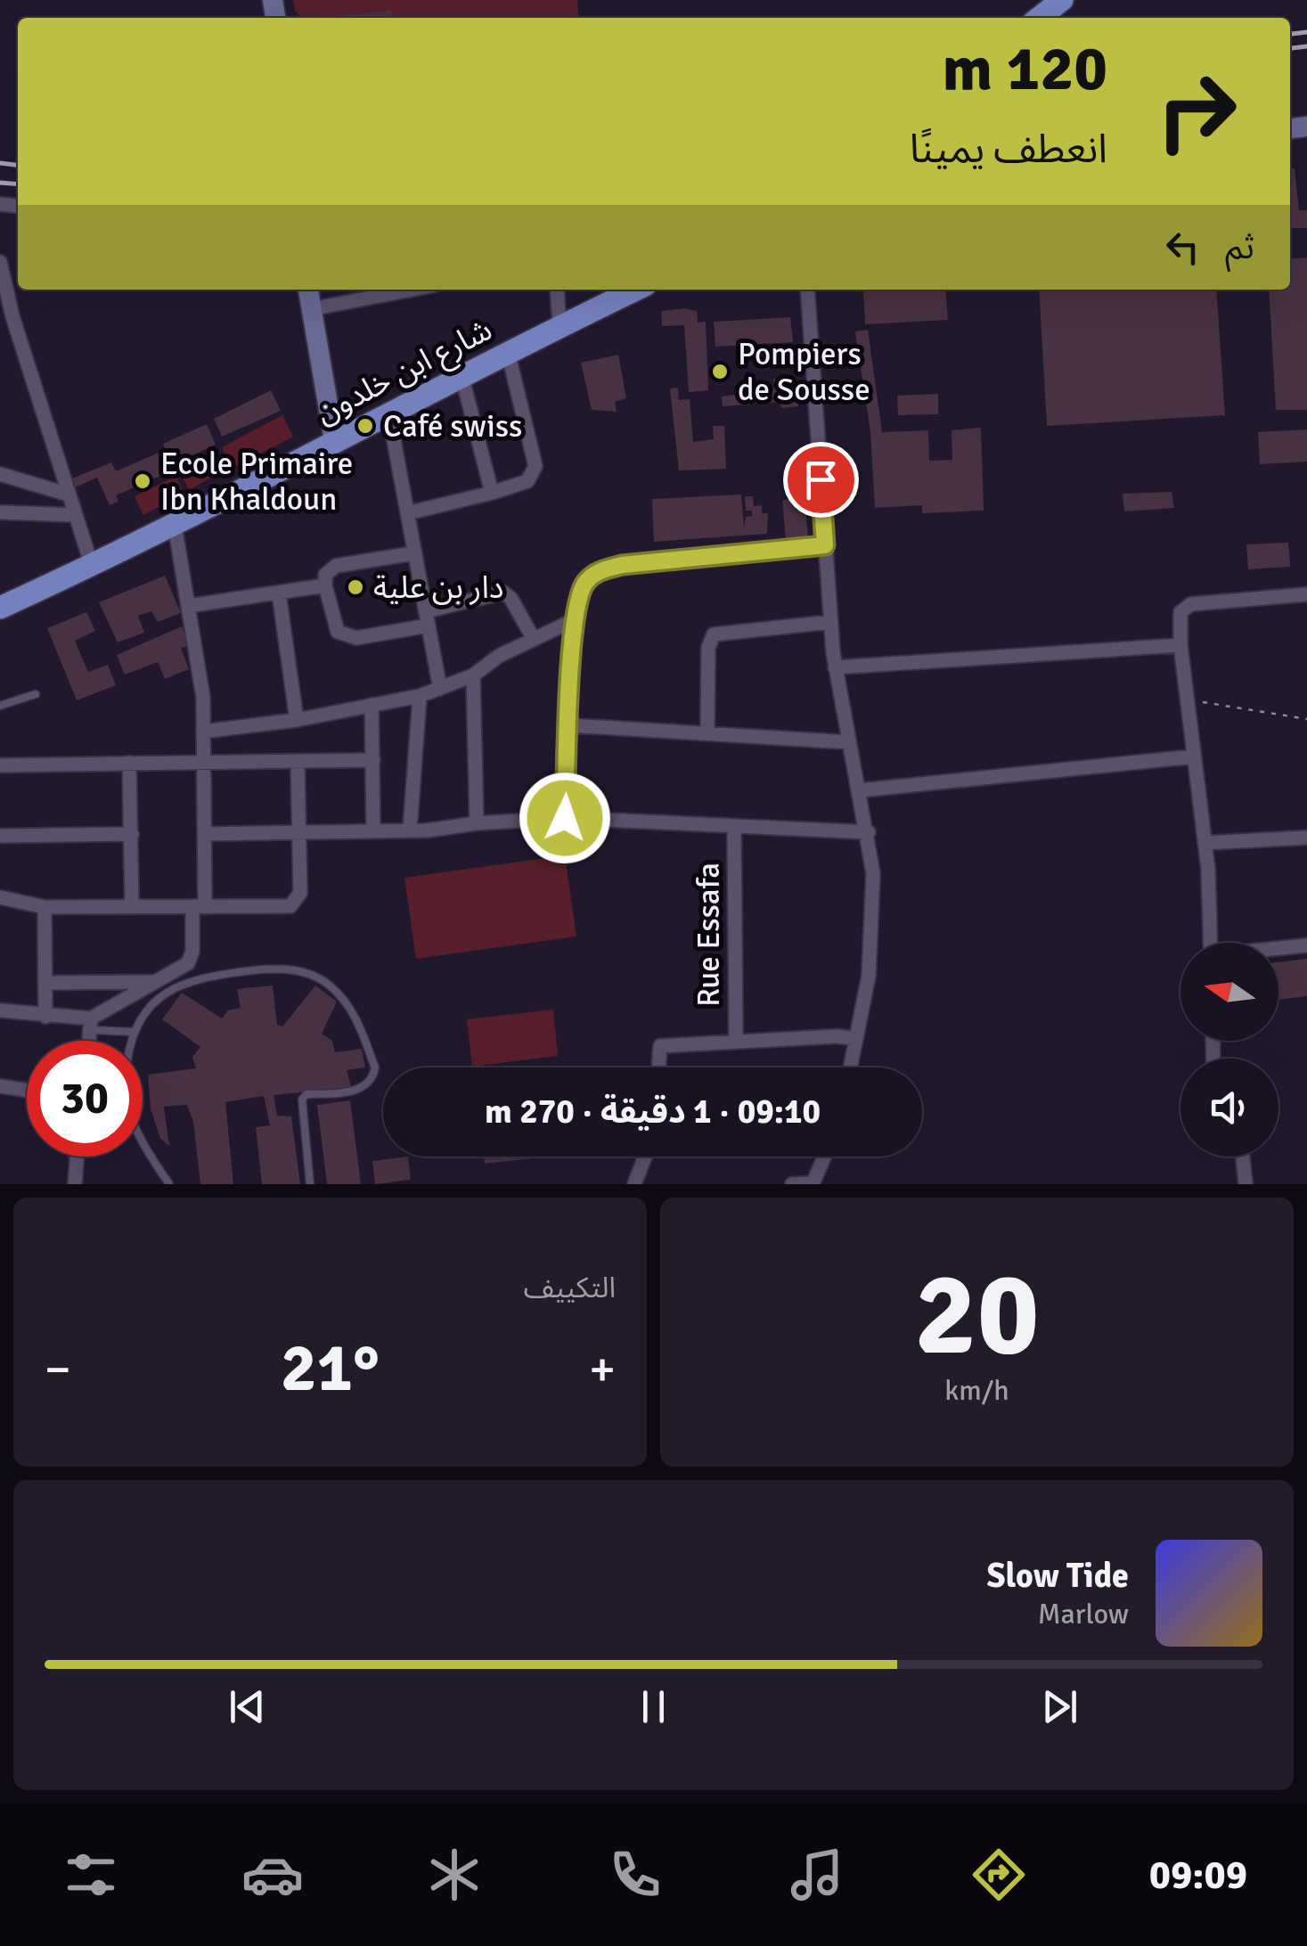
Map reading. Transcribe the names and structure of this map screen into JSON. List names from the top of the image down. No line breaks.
{"streets":{"main road":["شارع ابن خلدون"],"street":["Rue Essafa"]},"places":["Pompiers de Sousse","Café swiss","Ecole Primaire Ibn Khaldoun","دار بن علية"],"north":"left","page":{"turn":["120 m","انعطف يمينًا"],"then":"ثم","limit":"30","trip":"09:10 · 1 دقيقة · 270 m","tile":[["20","km/h"],"التكييف"],"heat":["−","21°","+"],"song":["Slow Tide","Marlow"],"tabs":"09:09"}}
